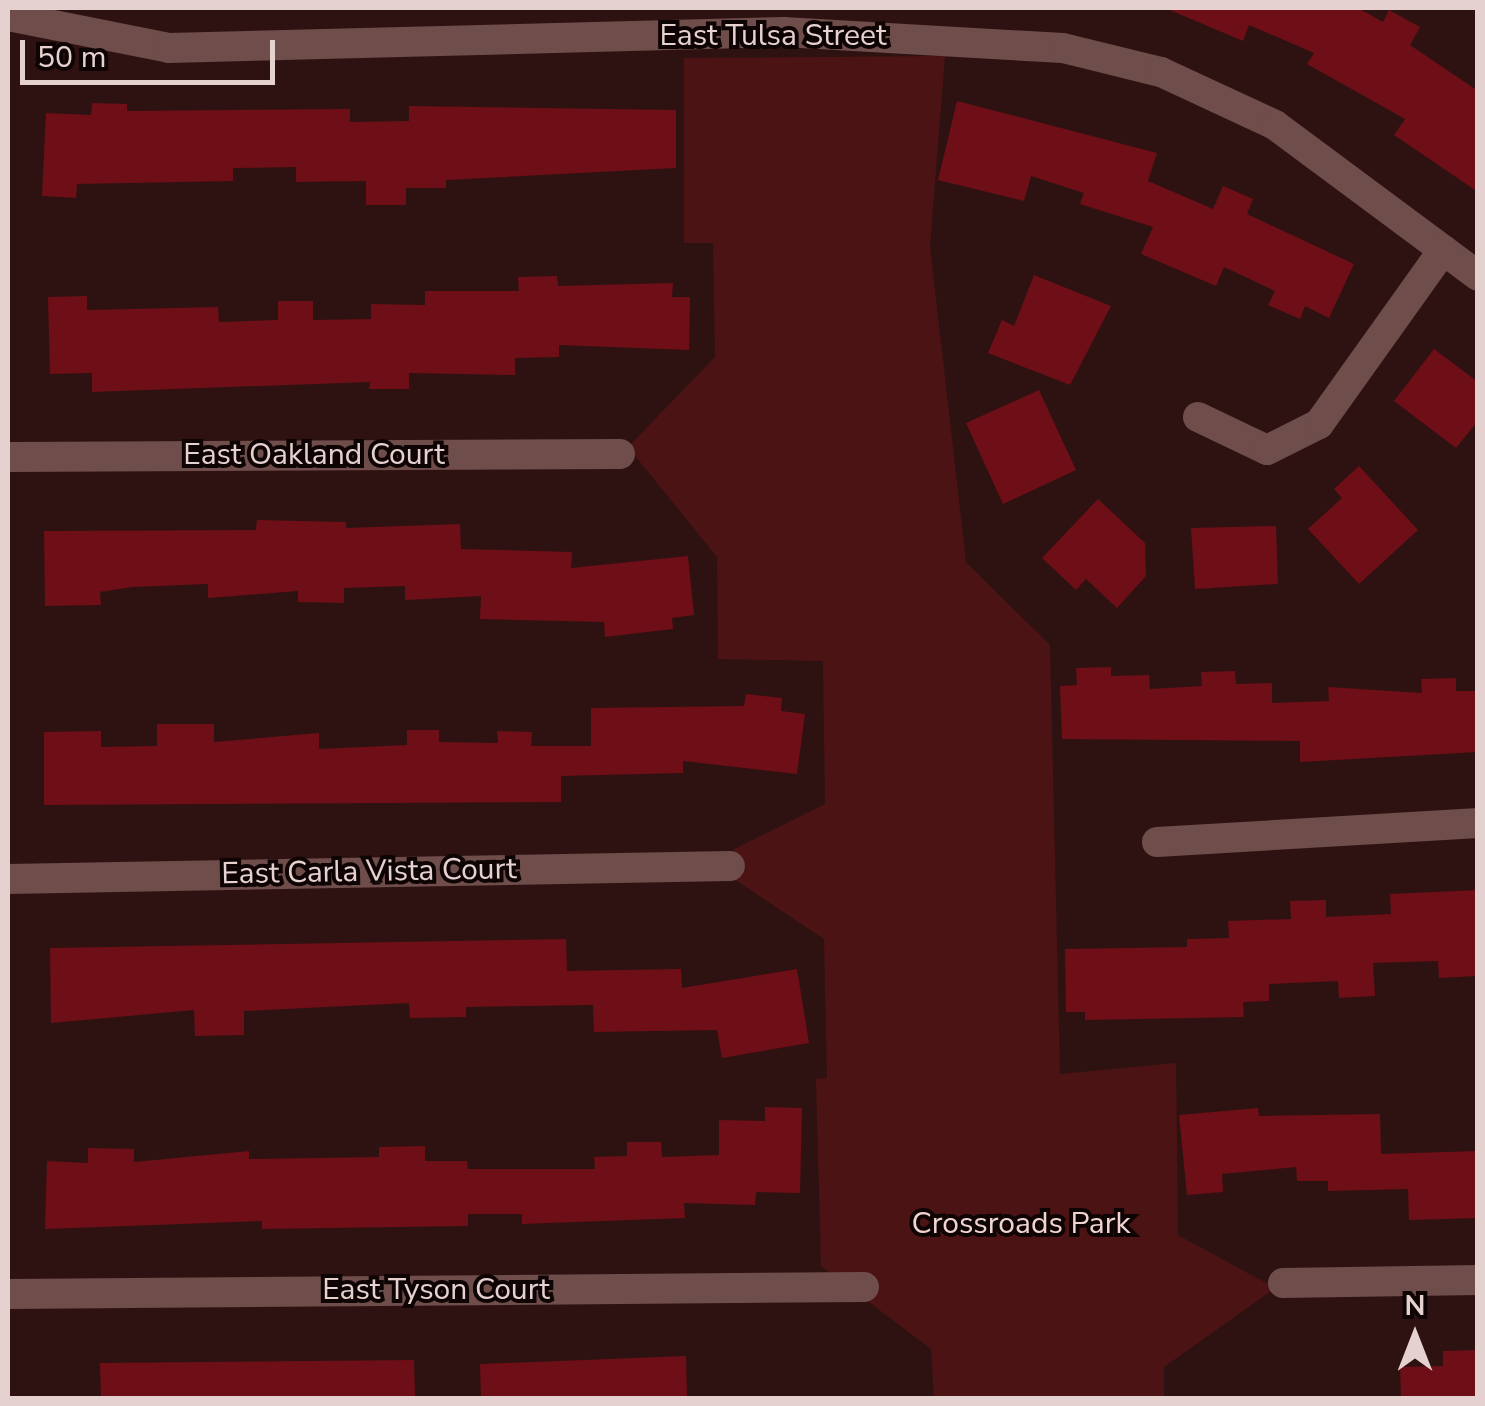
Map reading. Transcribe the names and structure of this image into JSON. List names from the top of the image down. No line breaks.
{"streets":{"street":["East Tulsa Street","East Oakland Court","East Carla Vista Court","East Tyson Court"]},"parks":["Crossroads Park"],"scale_bar":"50 m","north":"top"}
